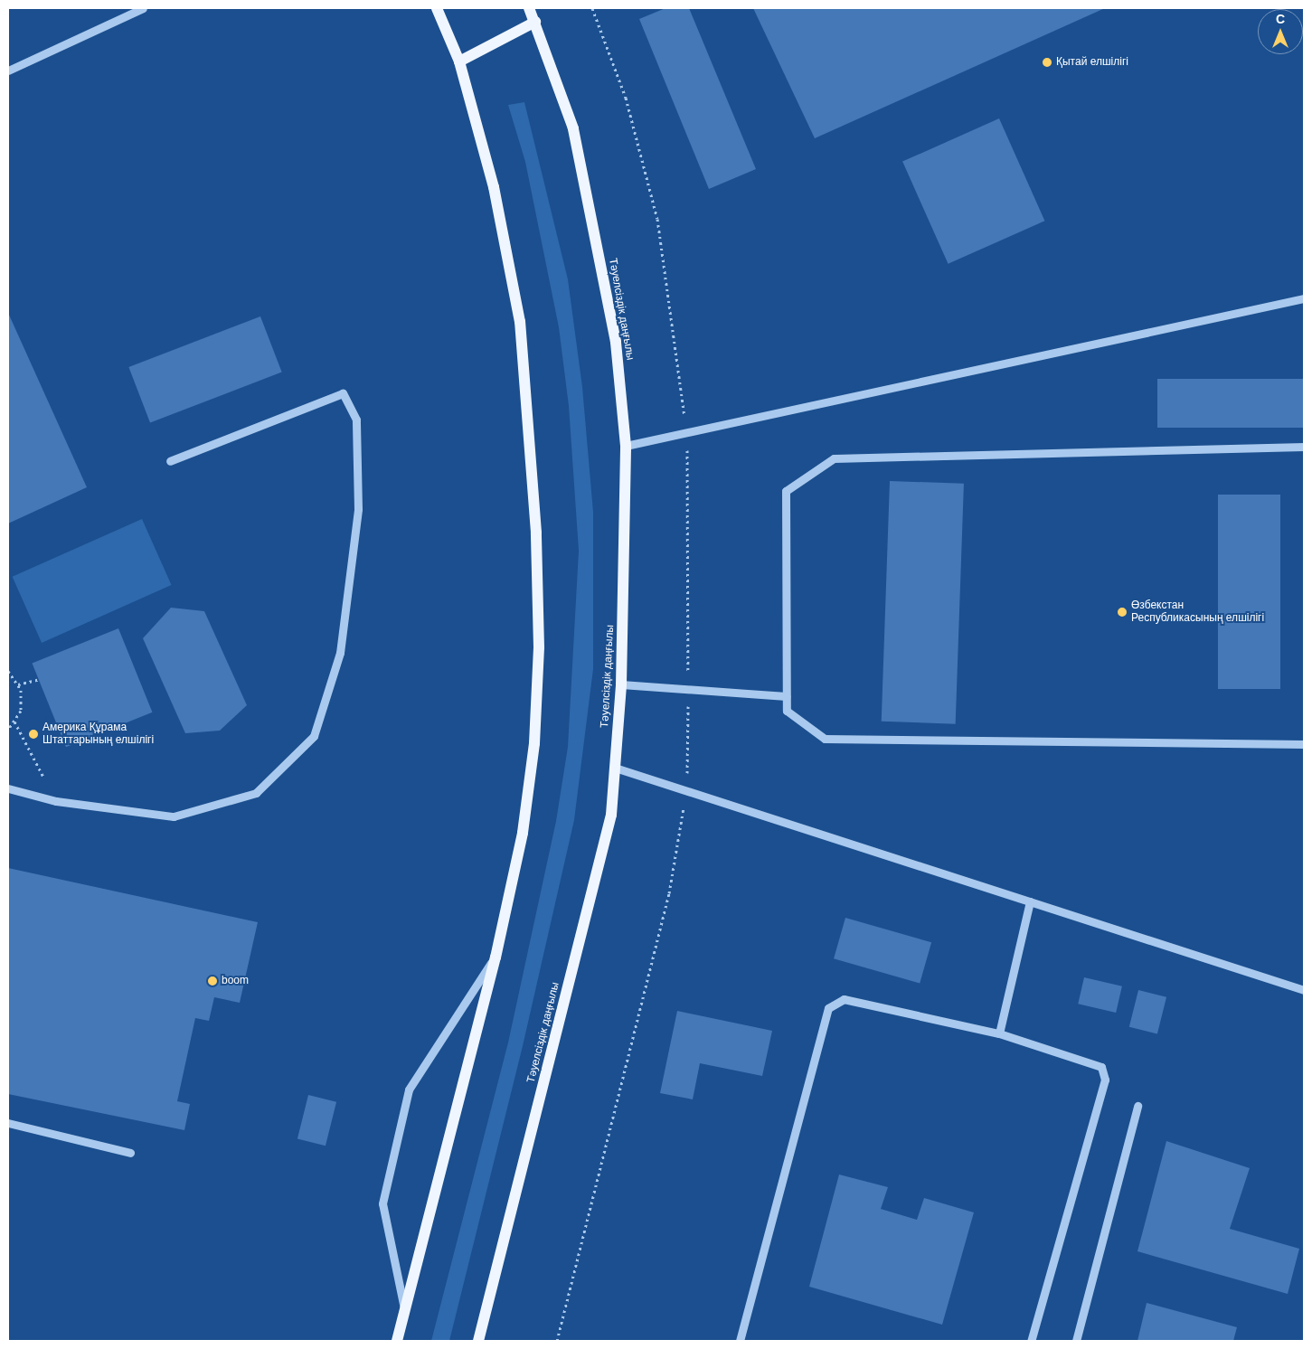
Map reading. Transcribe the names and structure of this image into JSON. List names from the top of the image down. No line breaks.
{"streets":{"main road":["Тәуелсіздік даңғылы"]},"places":["Қытай елшілігі","Өзбекстан Республикасының елшілігі","Америка Құрама Штаттарының елшілігі","boom"],"north":"top"}
